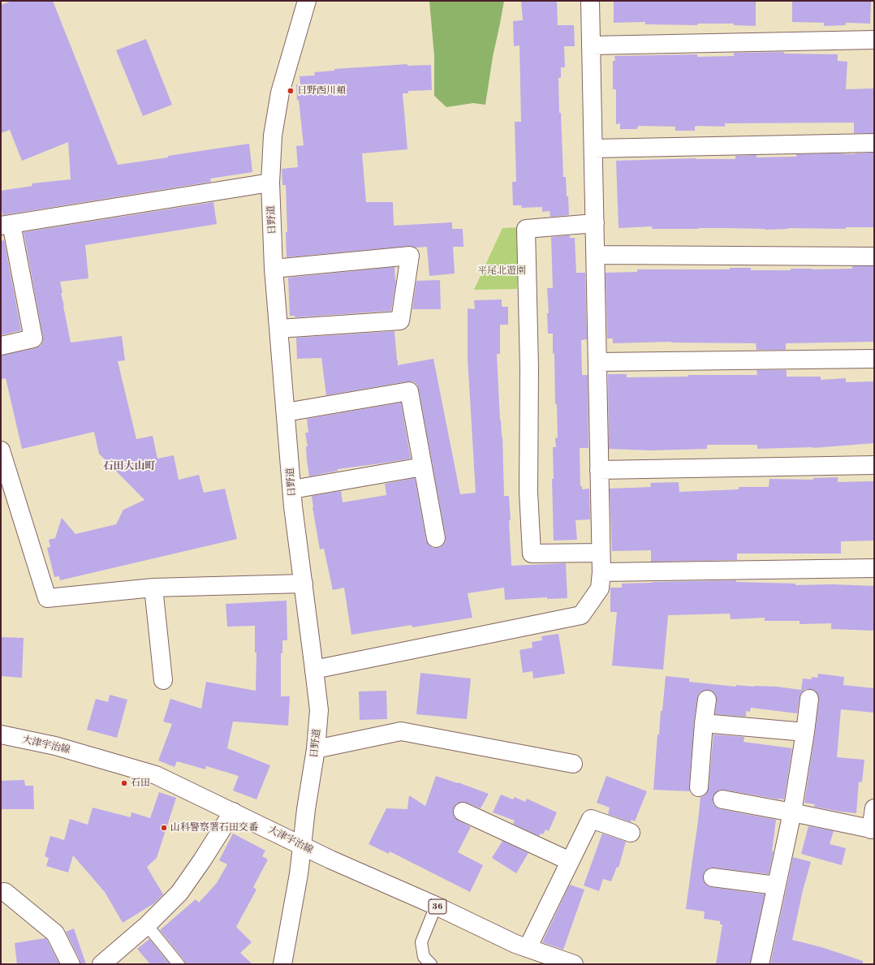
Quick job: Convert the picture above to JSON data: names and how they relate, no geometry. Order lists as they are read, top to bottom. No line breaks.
{"streets":{"street":["日野道","大津宇治線","36"]},"crossings":[["日野道","大津宇治線"]],"districts":["石田大山町"],"parks":["平尾北遊園"],"places":["日野西川頬","石田","山科警察署石田交番"]}
